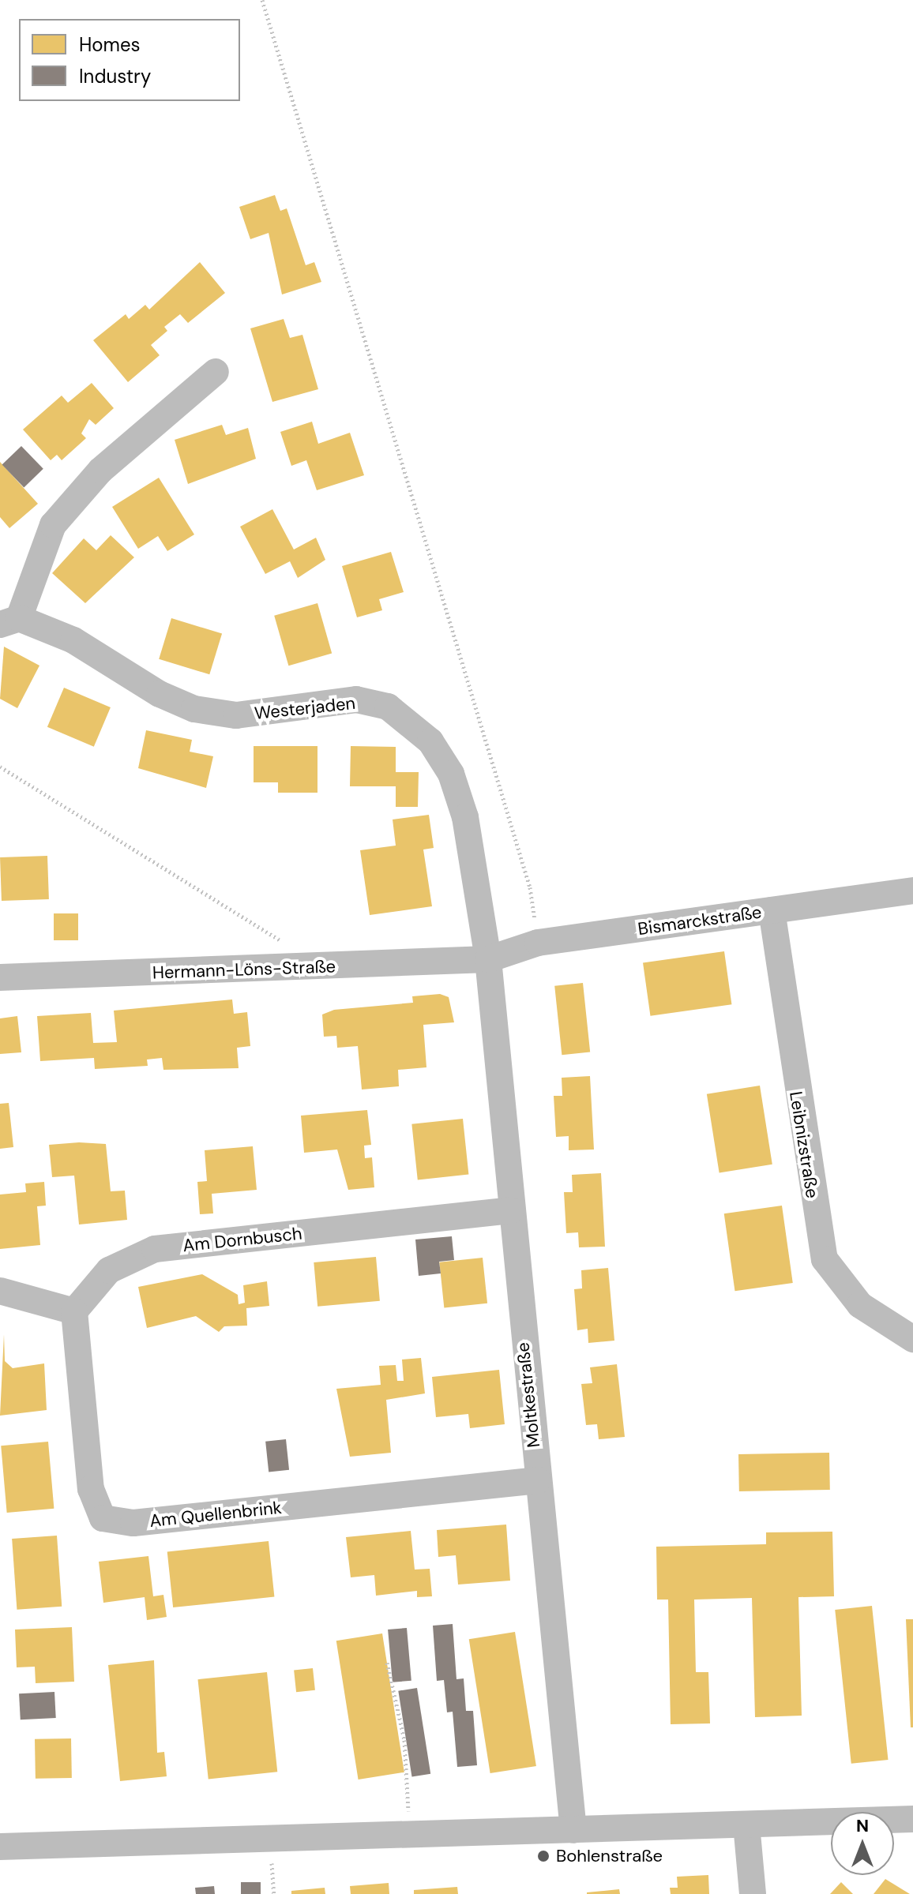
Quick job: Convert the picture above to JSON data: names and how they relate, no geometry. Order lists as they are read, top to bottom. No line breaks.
{"streets":{"street":["Westerjaden","Bismarckstraße","Hermann-Löns-Straße","Leibnizstraße","Am Dornbusch","Moltkestraße","Am Quellenbrink"]},"crossings":[["Westerjaden","Bismarckstraße"],["Westerjaden","Hermann-Löns-Straße"],["Westerjaden","Moltkestraße"],["Bismarckstraße","Hermann-Löns-Straße"],["Bismarckstraße","Leibnizstraße"],["Bismarckstraße","Moltkestraße"],["Hermann-Löns-Straße","Moltkestraße"],["Am Dornbusch","Moltkestraße"],["Am Dornbusch","Am Quellenbrink"],["Moltkestraße","Am Quellenbrink"]],"places":["Bohlenstraße"],"legend":["Homes","Industry"],"north":"top"}
